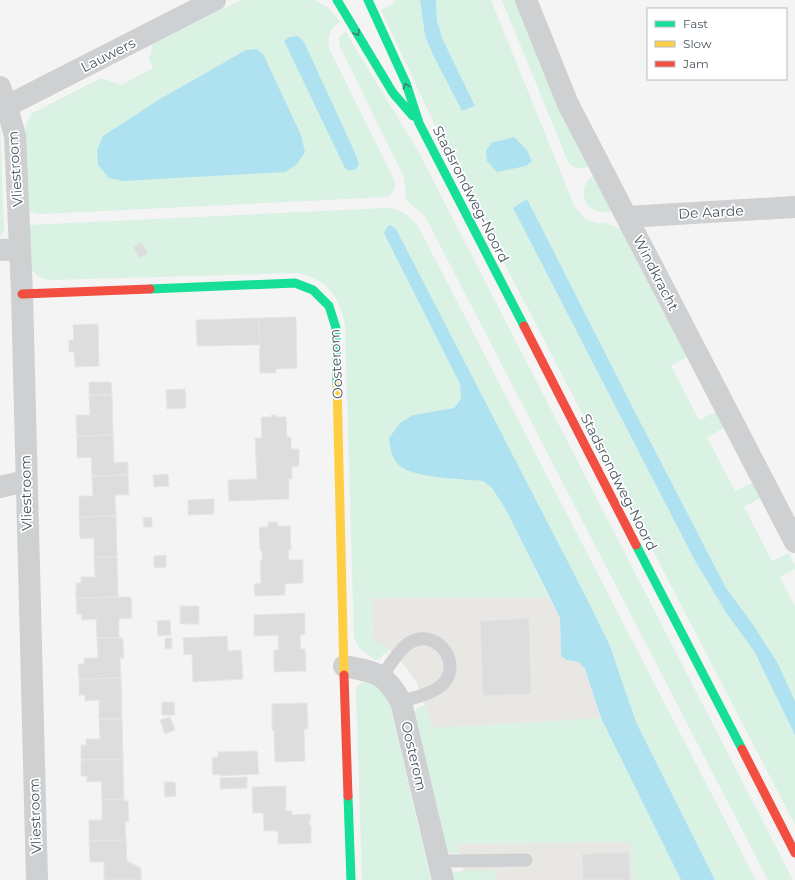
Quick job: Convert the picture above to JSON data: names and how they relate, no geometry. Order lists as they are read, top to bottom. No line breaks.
{"streets":{"main road":["Stadsrondweg-Noord","Oosterom"],"street":["Lauwers","Vliestroom","De Aarde","Windkracht"]},"crossings":[["Lauwers","Vliestroom"],["Vliestroom","Oosterom"],["De Aarde","Windkracht"]],"legend":["Fast","Slow","Jam"]}
